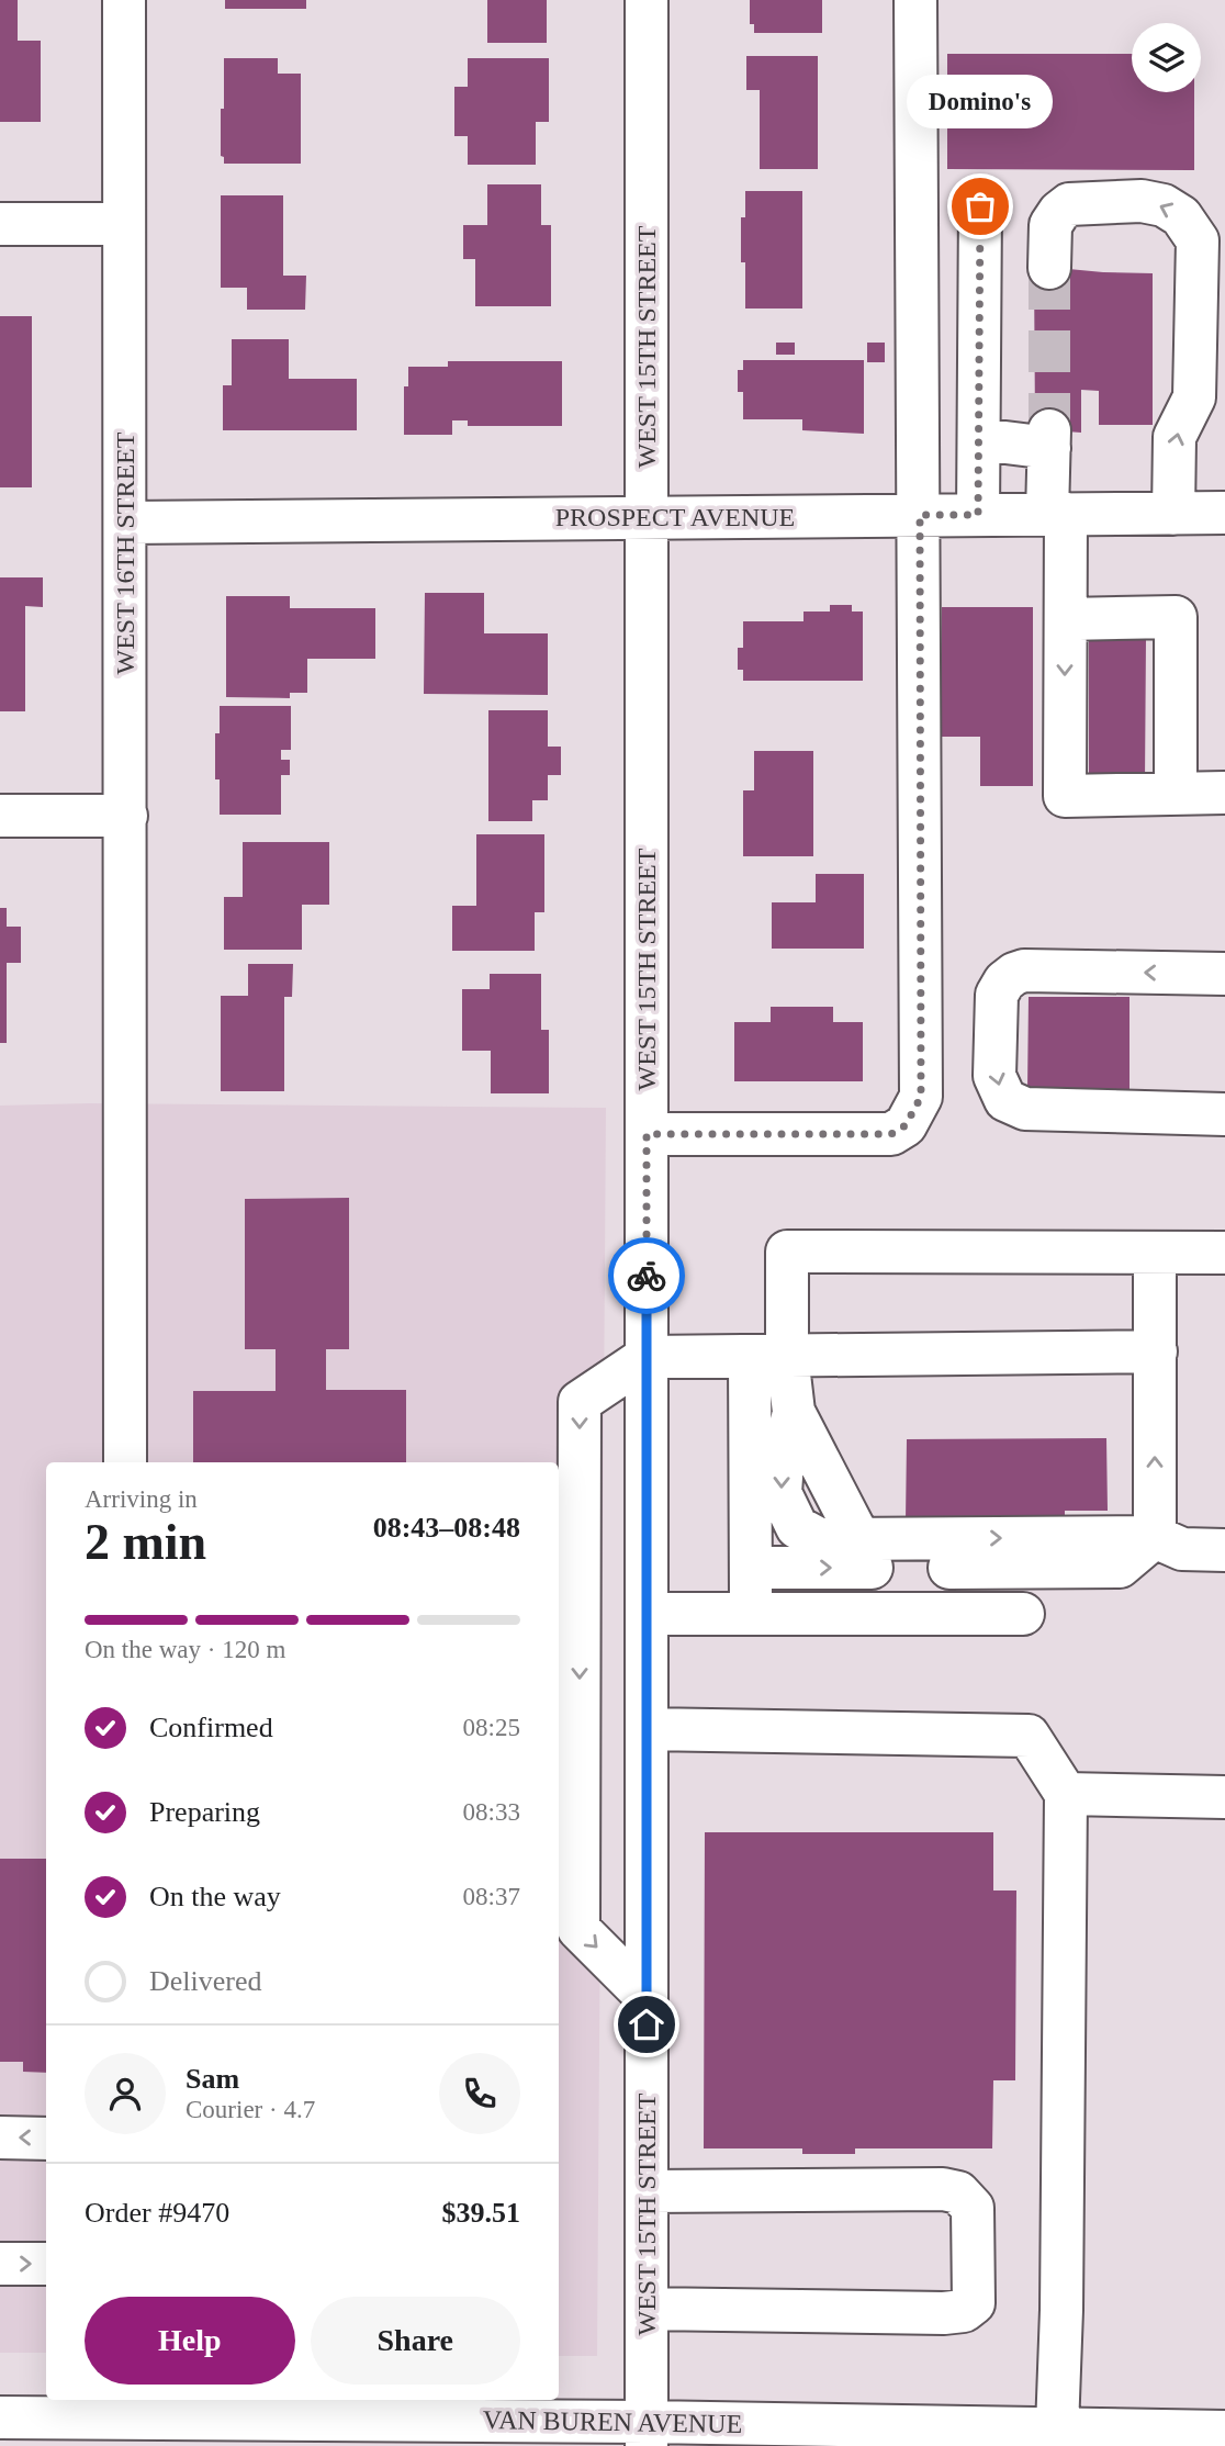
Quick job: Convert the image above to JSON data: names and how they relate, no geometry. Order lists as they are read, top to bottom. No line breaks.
{"streets":{"street":["WEST 15TH STREET","PROSPECT AVENUE","WEST 16TH STREET","VAN BUREN AVENUE"]},"crossings":[["WEST 15TH STREET","PROSPECT AVENUE"],["WEST 15TH STREET","VAN BUREN AVENUE"],["PROSPECT AVENUE","WEST 16TH STREET"]],"places":["Domino's"],"page":{"bubble":"Domino's","heading":["2 min","Arriving in","08:43–08:48"],"panel":["Sam","Courier · 4.7","Order #9470","$39.51"],"bar":"On the way · 120 m","list":[["Confirmed","08:25"],["Preparing","08:33"],["On the way","08:37"],"Delivered"],"buttons":["Help","Share"]}}
